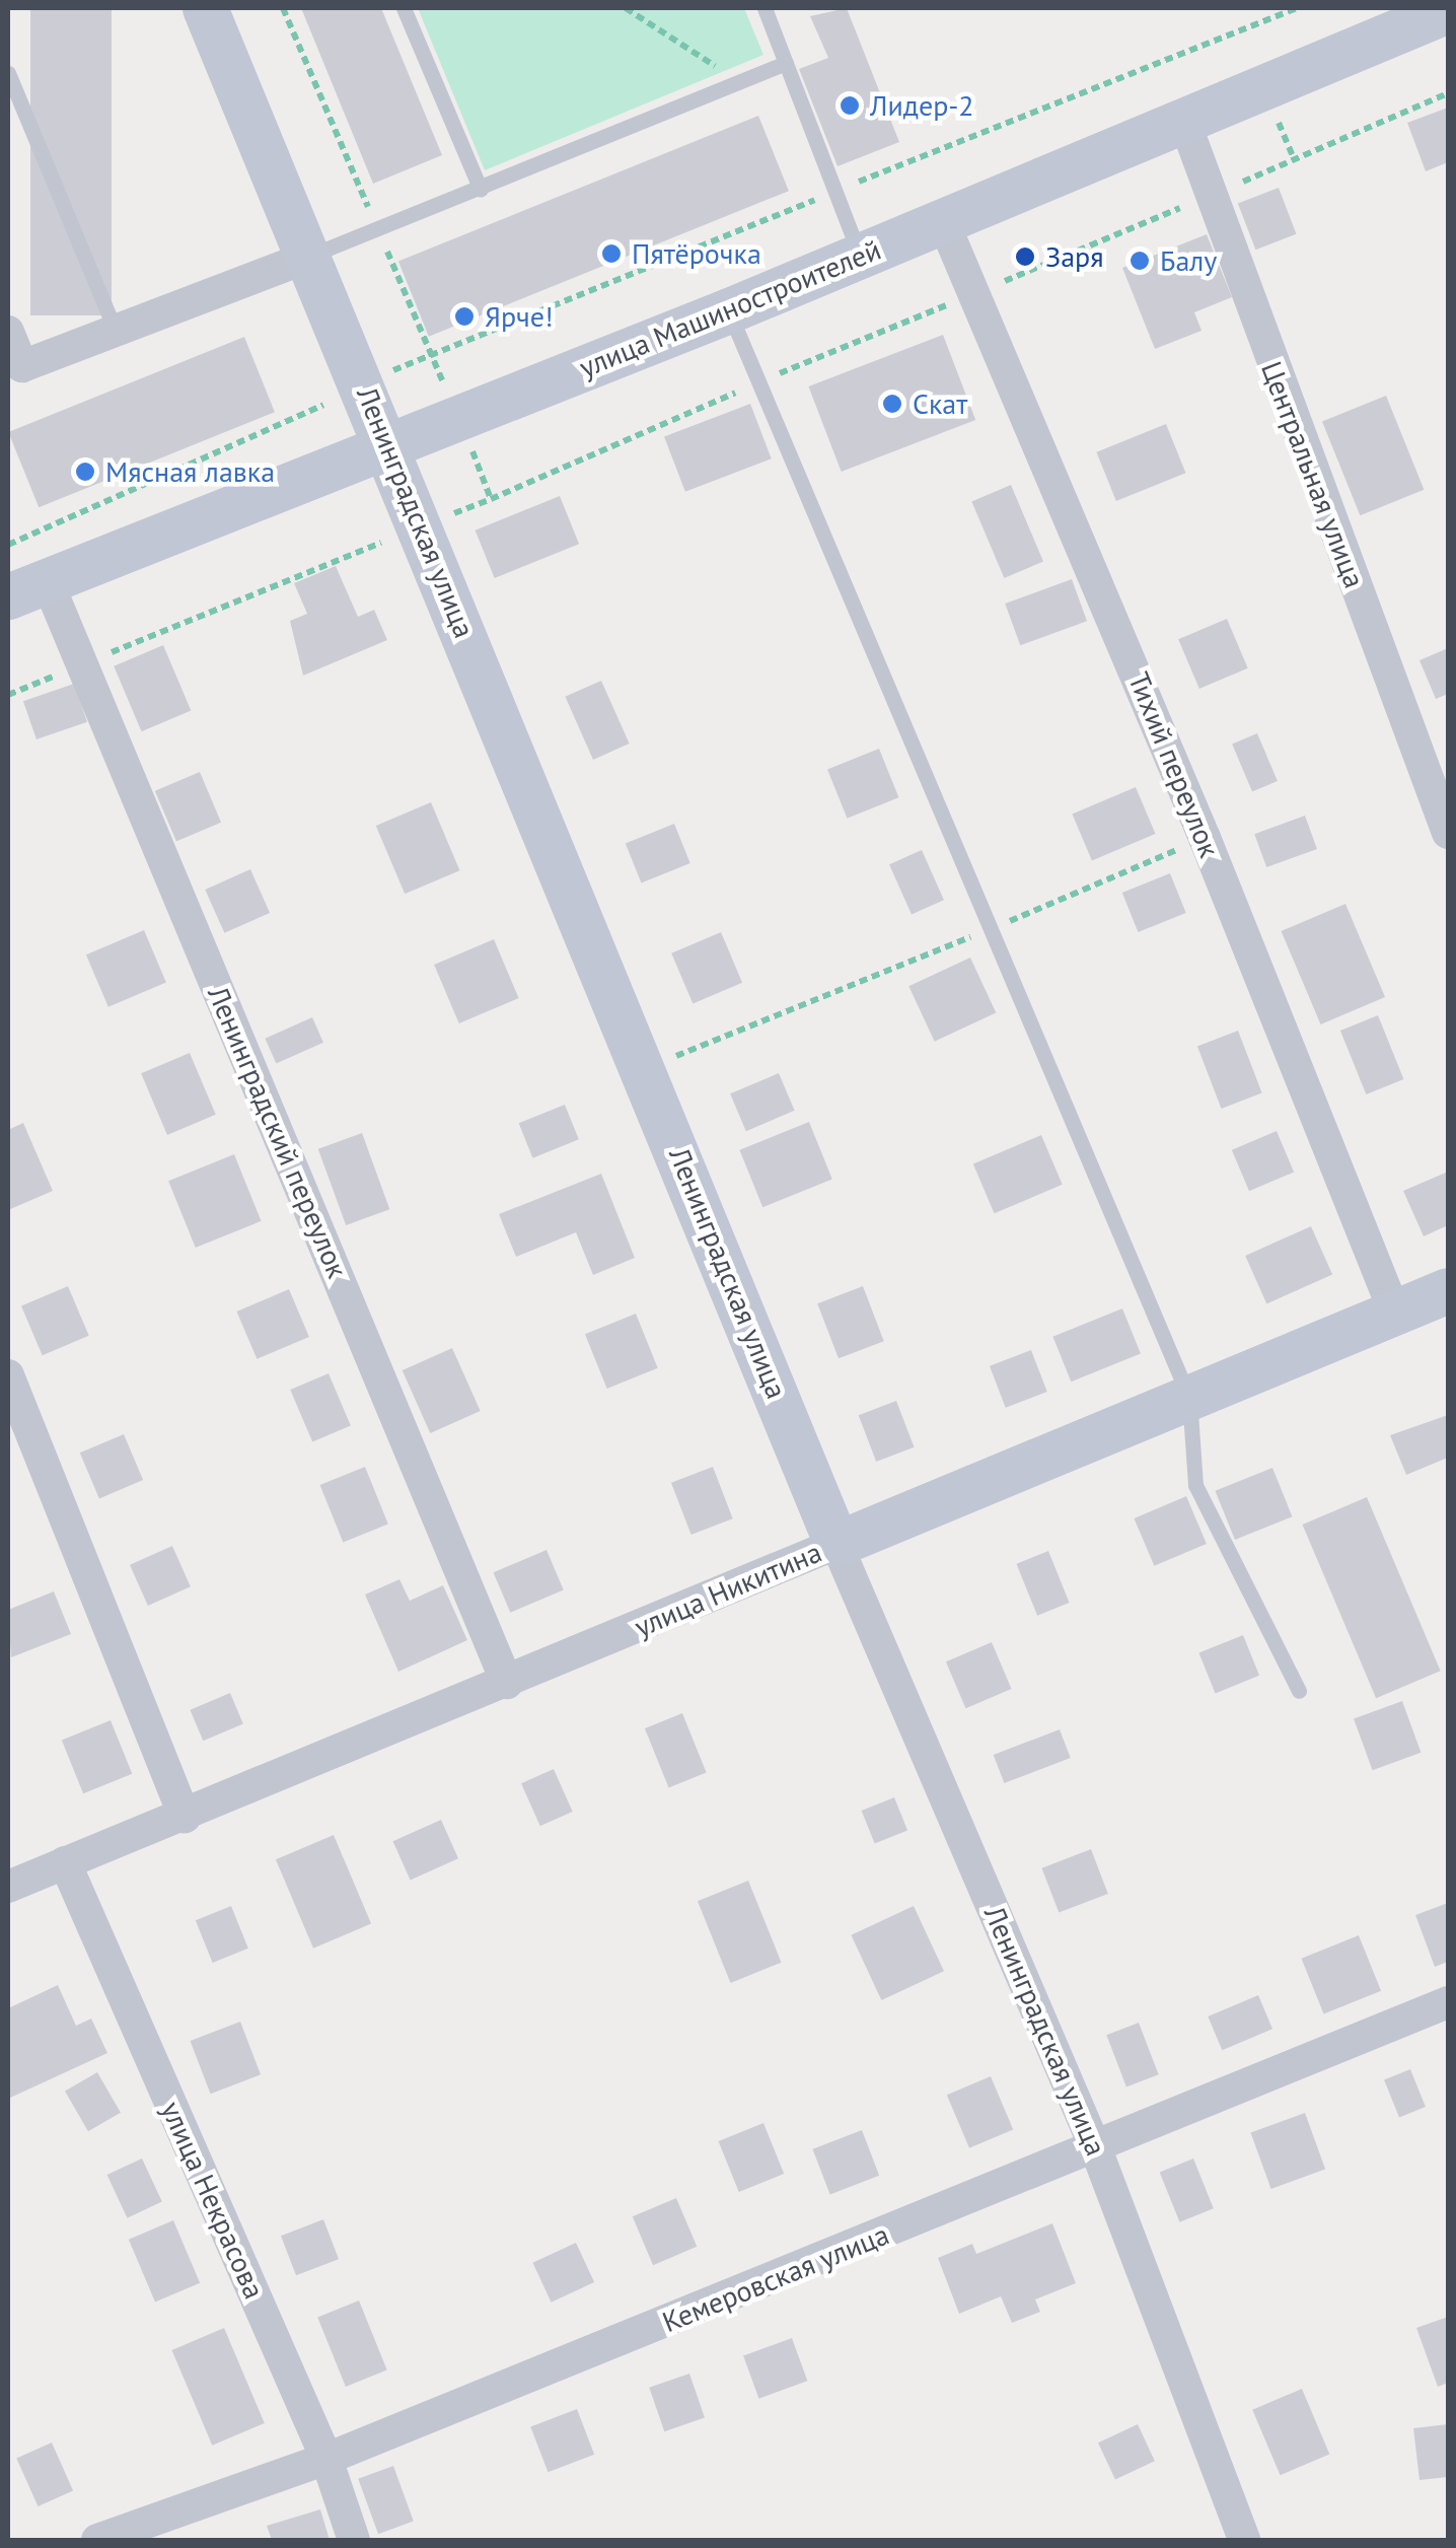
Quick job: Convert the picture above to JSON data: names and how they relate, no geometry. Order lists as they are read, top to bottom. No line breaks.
{"streets":{"street":["улица Машиностроителей","Центральная улица","Ленинградская улица","Тихий переулок","Ленинградский переулок","улица Никитина","улица Некрасова","Кемеровская улица"]},"crossings":[["улица Машиностроителей","Центральная улица"],["улица Машиностроителей","Ленинградская улица"],["улица Машиностроителей","Тихий переулок"],["улица Машиностроителей","Ленинградский переулок"],["Ленинградская улица","улица Никитина"],["Ленинградская улица","Кемеровская улица"],["Тихий переулок","улица Никитина"],["Ленинградский переулок","улица Никитина"],["улица Никитина","улица Некрасова"],["улица Некрасова","Кемеровская улица"]],"places":["Лидер-2","Пятёрочка","Заря","Балу","Ярче!","Скат","Мясная лавка"]}
